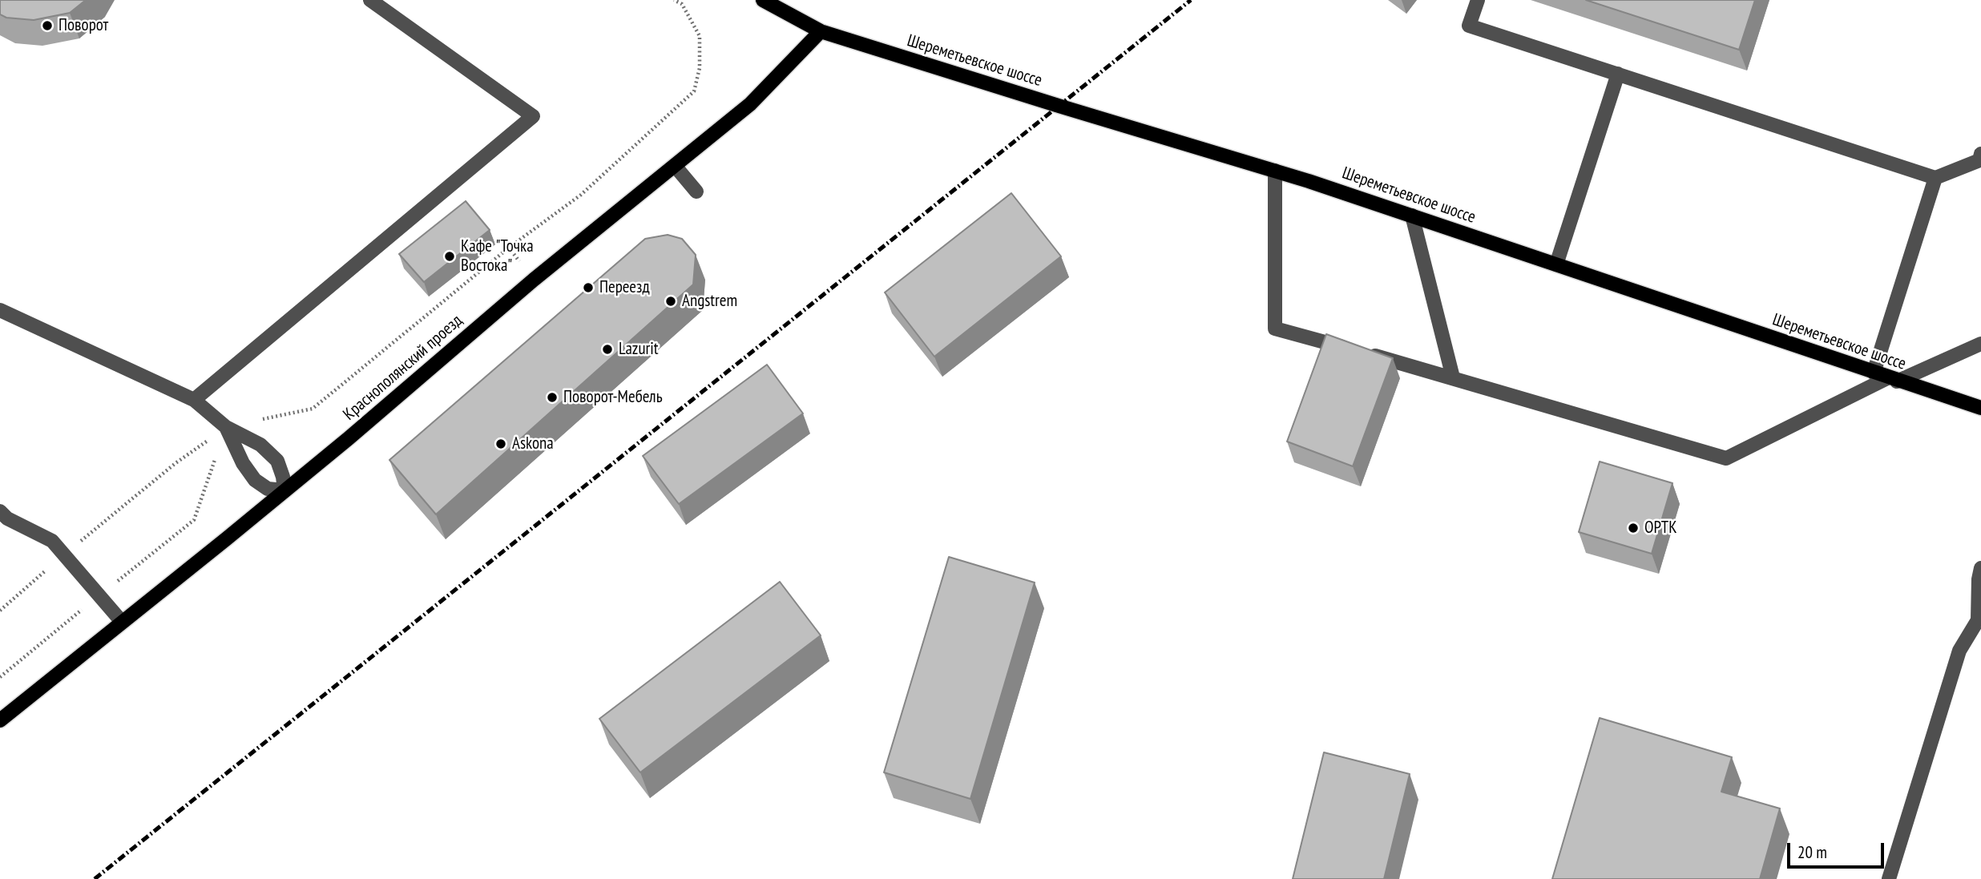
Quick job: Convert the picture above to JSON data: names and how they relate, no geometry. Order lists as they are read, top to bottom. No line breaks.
{"streets":{"main road":["Шереметьевское шоссе","Краснополянский проезд"]},"crossings":[["Шереметьевское шоссе","Краснополянский проезд"]],"places":["Поворот","Кафе \"Точка Востока\"","Переезд","Angstrem","Lazurit","Поворот-Мебель","Askona","ОРТК"],"scale_bar":"20 m"}
